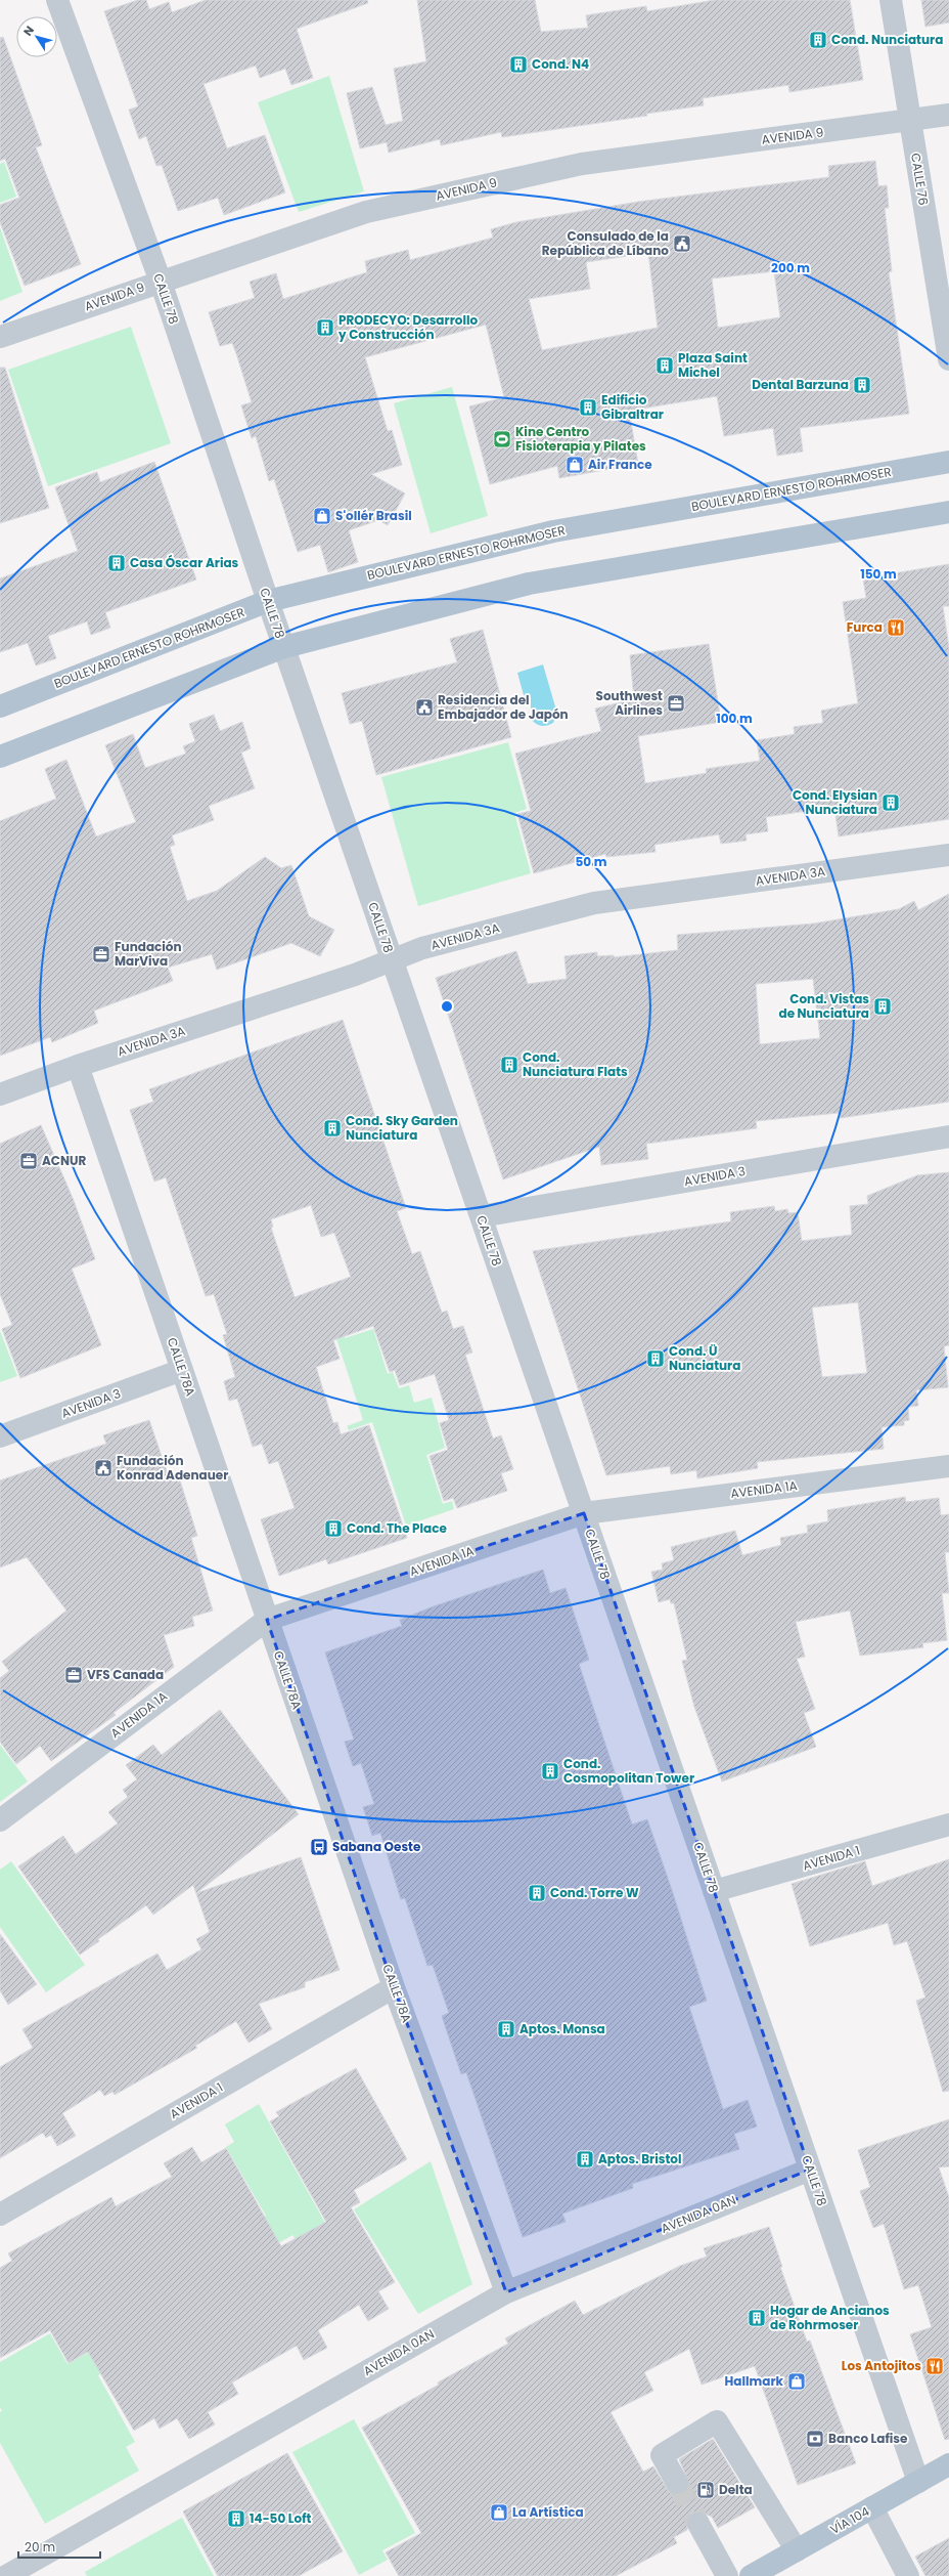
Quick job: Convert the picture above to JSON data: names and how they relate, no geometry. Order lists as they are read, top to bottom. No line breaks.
{"streets":{"main road":["BOULEVARD ERNESTO ROHRMOSER","VÍA 104"],"street":["AVENIDA 9","CALLE 76","CALLE 78","AVENIDA 3A","AVENIDA 3","CALLE 78A","AVENIDA 1A","AVENIDA 1","AVENIDA 0AN"]},"crossings":[["AVENIDA 9","CALLE 76"],["AVENIDA 9","CALLE 78"],["CALLE 78","BOULEVARD ERNESTO ROHRMOSER"],["CALLE 78","AVENIDA 3A"],["CALLE 78","AVENIDA 3"],["CALLE 78","AVENIDA 1A"],["CALLE 78","AVENIDA 1"],["CALLE 78","AVENIDA 0AN"],["CALLE 78","VÍA 104"],["AVENIDA 3A","CALLE 78A"],["AVENIDA 3","CALLE 78A"],["CALLE 78A","AVENIDA 1A"],["CALLE 78A","AVENIDA 1"],["CALLE 78A","AVENIDA 0AN"]],"places":{"building":["Cond. Nunciatura","Cond. N4","PRODECYO: Desarrollo y Construcción","Plaza Saint Michel","Dental Barzuna","Edificio Gibraltrar","Casa Óscar Arias","Cond. Elysian Nunciatura","Cond. Vistas de Nunciatura","Cond. Nunciatura Flats","Cond. Sky Garden Nunciatura","Cond. Ü Nunciatura","Cond. The Place","Cond. Cosmopolitan Tower","Cond. Torre W","Aptos. Monsa","Aptos. Bristol","Hogar de Ancianos de Rohrmoser","14-50 Loft"],"public building":["Consulado de la República de Líbano","Residencia del Embajador de Japón","Fundación Konrad Adenauer"],"sports":["Kine Centro Fisioterapia y Pilates"],"shop":["Air France","S'ollér Brasil","Hallmark","La Artística"],"restaurant":["Furca","Los Antojitos"],"office":["Southwest Airlines","Fundación MarViva","ACNUR","VFS Canada"],"bus stop":["Sabana Oeste"],"bank":["Banco Lafise"],"fuel station":["Delta"]},"scale_bar":"20 m","north":"top left","rings":["200 m","150 m","100 m","50 m"]}
